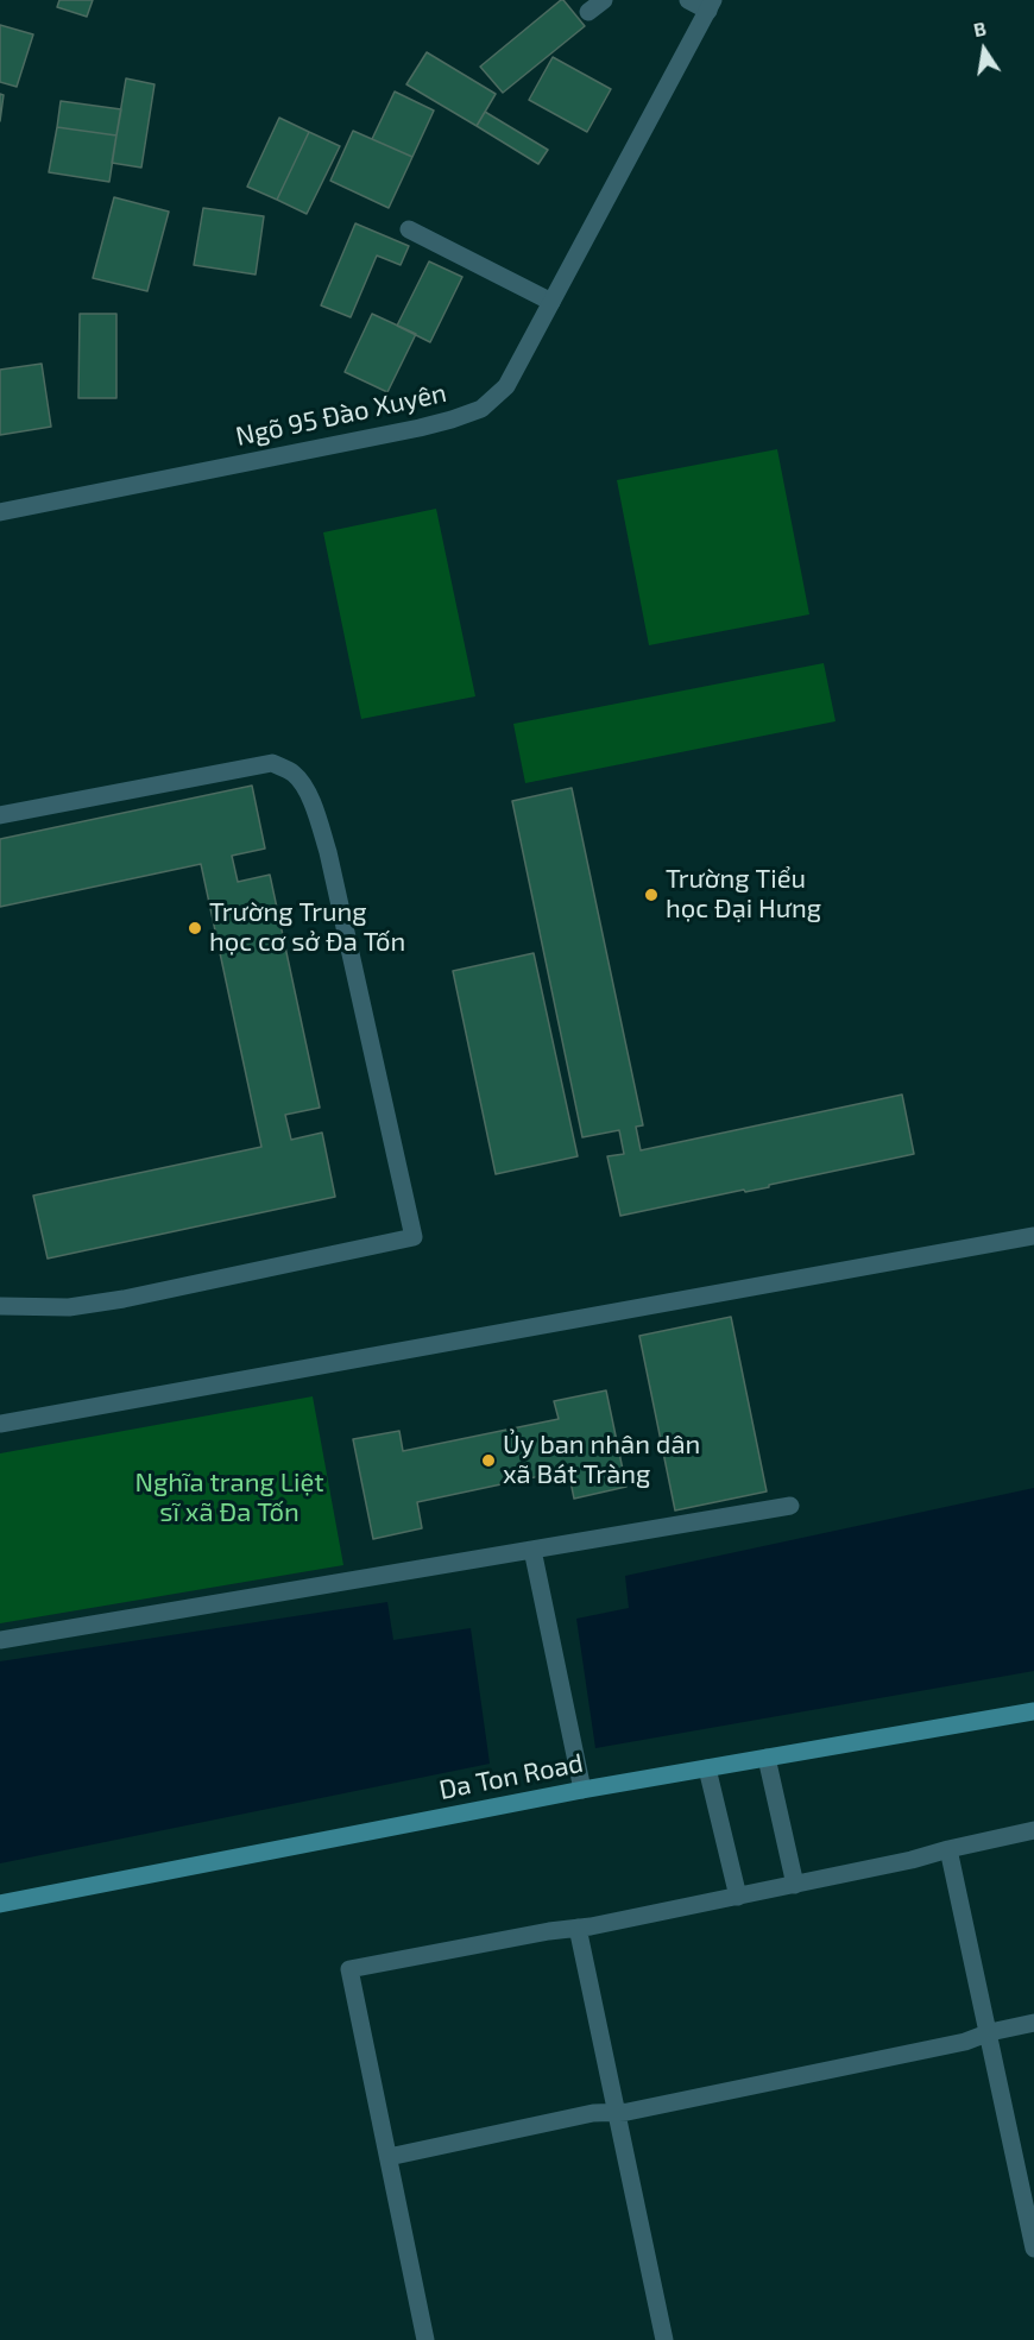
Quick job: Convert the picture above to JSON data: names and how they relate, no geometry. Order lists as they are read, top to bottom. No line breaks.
{"streets":{"street":["Ngõ 95 Đào Xuyên","Da Ton Road"]},"parks":["Nghĩa trang Liệt sĩ xã Đa Tốn"],"places":["Trường Tiểu học Đại Hưng","Trường Trung học cơ sở Đa Tốn","Ủy ban nhân dân xã Bát Tràng"],"north":"top"}
